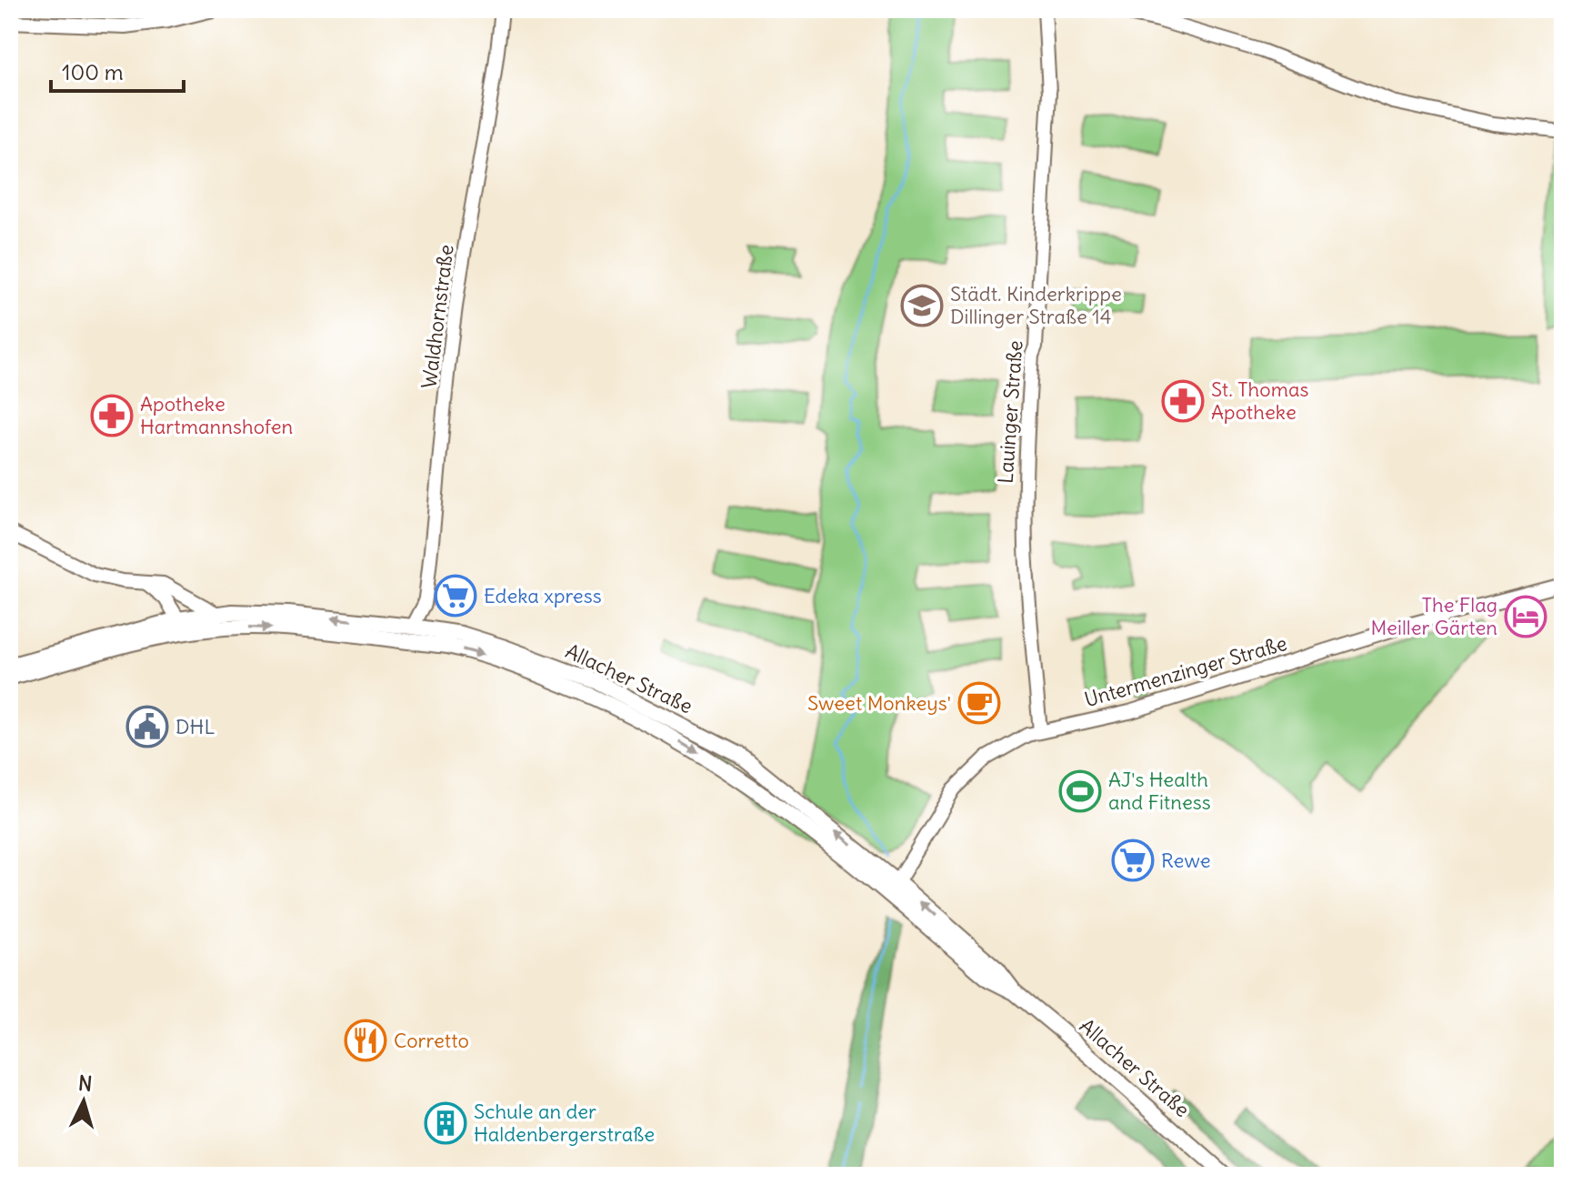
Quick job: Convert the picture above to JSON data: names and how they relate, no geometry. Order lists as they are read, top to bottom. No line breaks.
{"streets":{"main road":["Allacher Straße"],"street":["Waldhornstraße","Lauinger Straße","Untermenzinger Straße"]},"crossings":[["Waldhornstraße","Allacher Straße"],["Lauinger Straße","Untermenzinger Straße"],["Untermenzinger Straße","Allacher Straße"]],"places":{"school or university":["Städt. Kinderkrippe Dillinger Straße 14"],"pharmacy":["St. Thomas Apotheke","Apotheke Hartmannshofen"],"supermarket":["Edeka xpress","Rewe"],"hotel":["The Flag Meiller Gärten"],"cafe":["Sweet Monkeys'"],"public building":["DHL"],"sports":["AJ's Health and Fitness"],"restaurant":["Corretto"],"building":["Schule an der Haldenbergerstraße"]},"scale_bar":"100 m","north":"top"}
